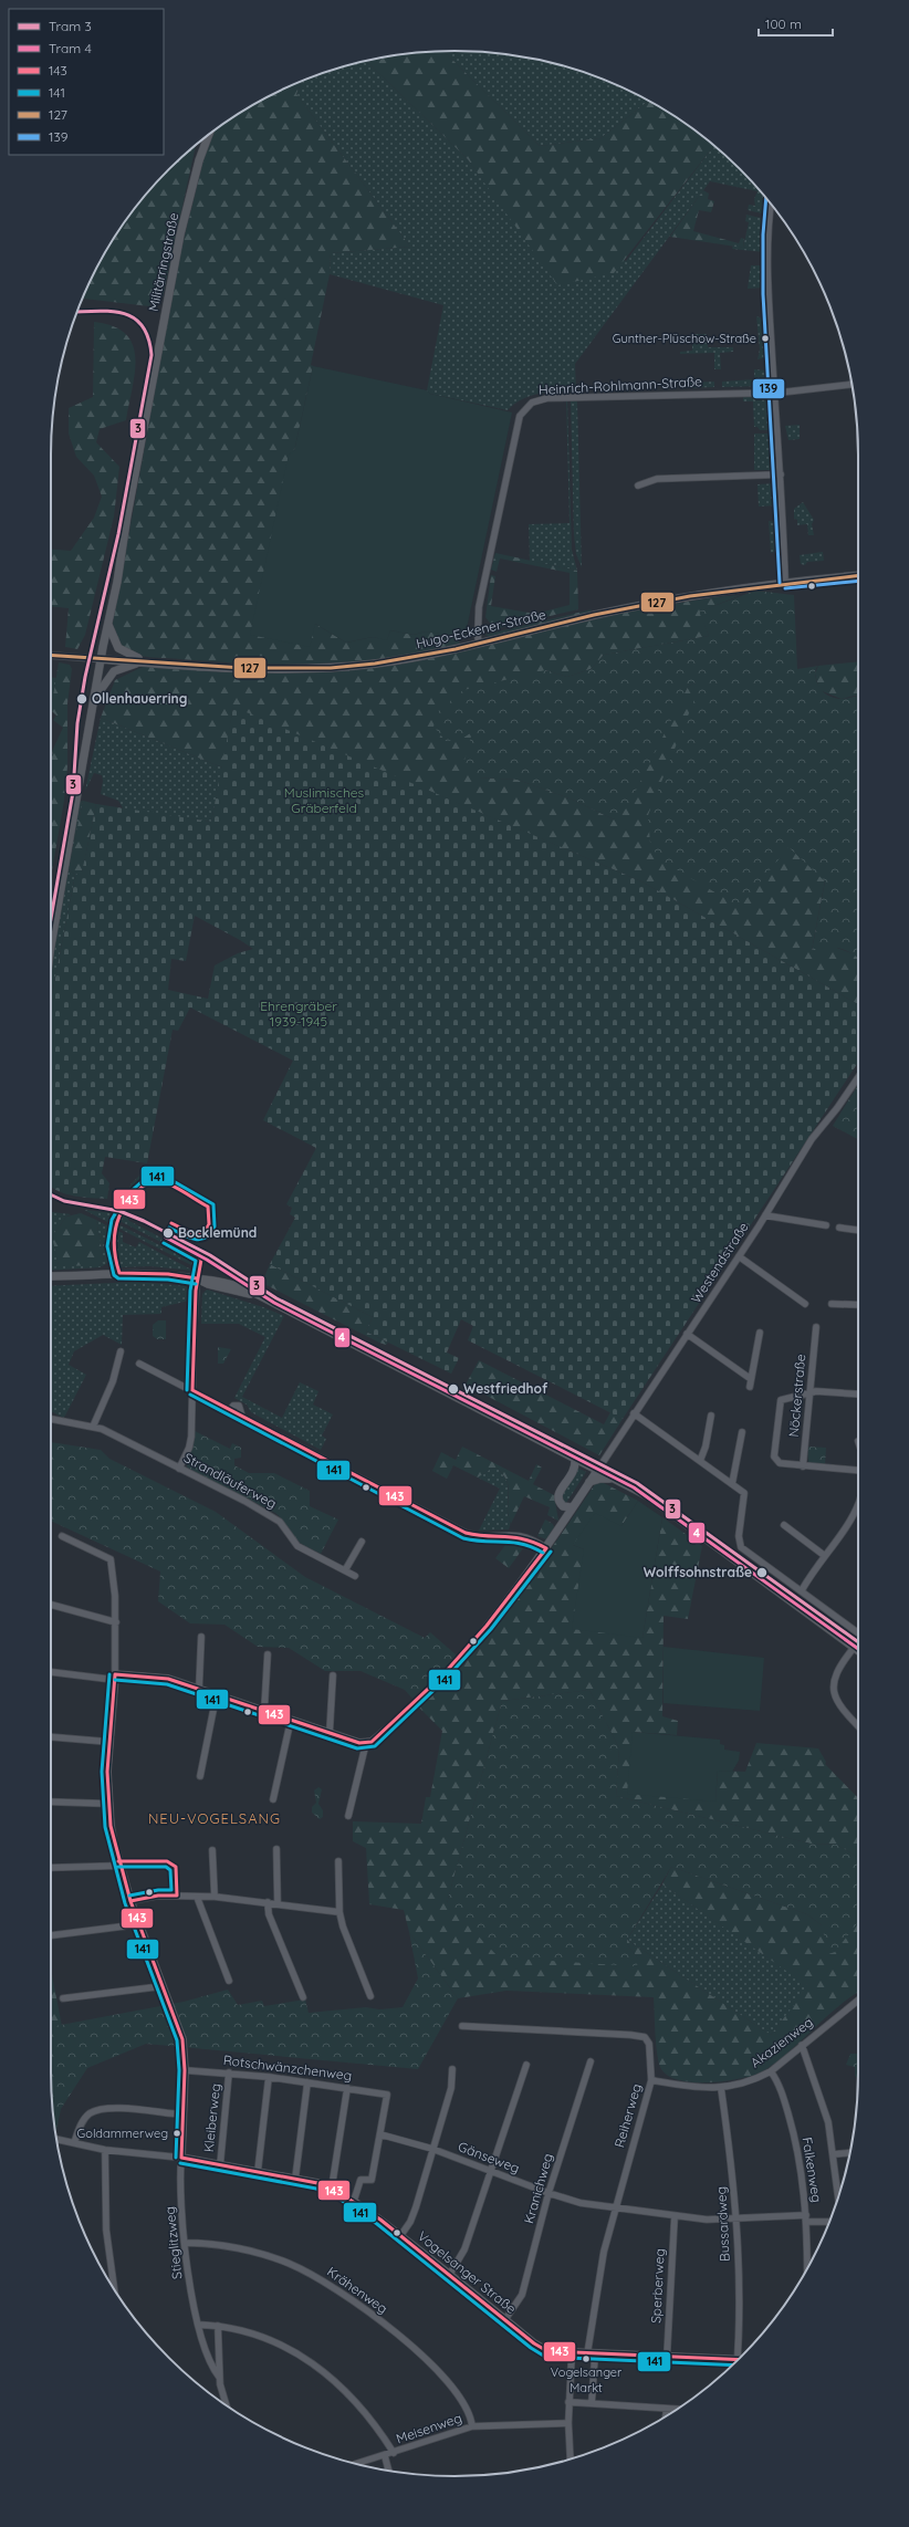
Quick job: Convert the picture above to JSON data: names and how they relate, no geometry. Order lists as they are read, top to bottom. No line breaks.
{"streets":{"main road":["Militärringstraße","Hugo-Eckener-Straße"],"street":["Heinrich-Rohlmann-Straße","Westendstraße","Nöckerstraße","Strandläuferweg","Akazienweg","Rotschwänzchenweg","Reiherweg","Kleiberweg","Gänseweg","Falkenweg","Kranichweg","Bussardweg","Stieglitzweg","Vogelsanger Straße","Sperberweg","Krähenweg","Meisenweg"]},"crossings":[["Militärringstraße","Hugo-Eckener-Straße"],["Heinrich-Rohlmann-Straße","Hugo-Eckener-Straße"],["Akazienweg","Reiherweg"],["Akazienweg","Falkenweg"],["Akazienweg","Bussardweg"],["Rotschwänzchenweg","Kleiberweg"],["Rotschwänzchenweg","Gänseweg"],["Reiherweg","Gänseweg"],["Reiherweg","Vogelsanger Straße"],["Kleiberweg","Vogelsanger Straße"],["Gänseweg","Falkenweg"],["Gänseweg","Kranichweg"],["Gänseweg","Bussardweg"],["Gänseweg","Sperberweg"],["Kranichweg","Vogelsanger Straße"],["Bussardweg","Vogelsanger Straße"],["Stieglitzweg","Vogelsanger Straße"],["Stieglitzweg","Krähenweg"],["Vogelsanger Straße","Sperberweg"],["Krähenweg","Meisenweg"]],"districts":["NEU-VOGELSANG"],"parks":["Muslimisches Gräberfeld","Ehrengräber 1939-1945"],"places":["Gunther-Plüschow-Straße","Ollenhauerring","Bocklemünd","Westfriedhof","Wolffsohnstraße","Goldammerweg","Vogelsanger Markt"],"lines":["transit line 139","tram line 3","transit line 127","transit line 141","transit line 143","tram line 4"],"legend":["Tram 3","Tram 4","143","141","127","139"],"scale_bar":"100 m"}
